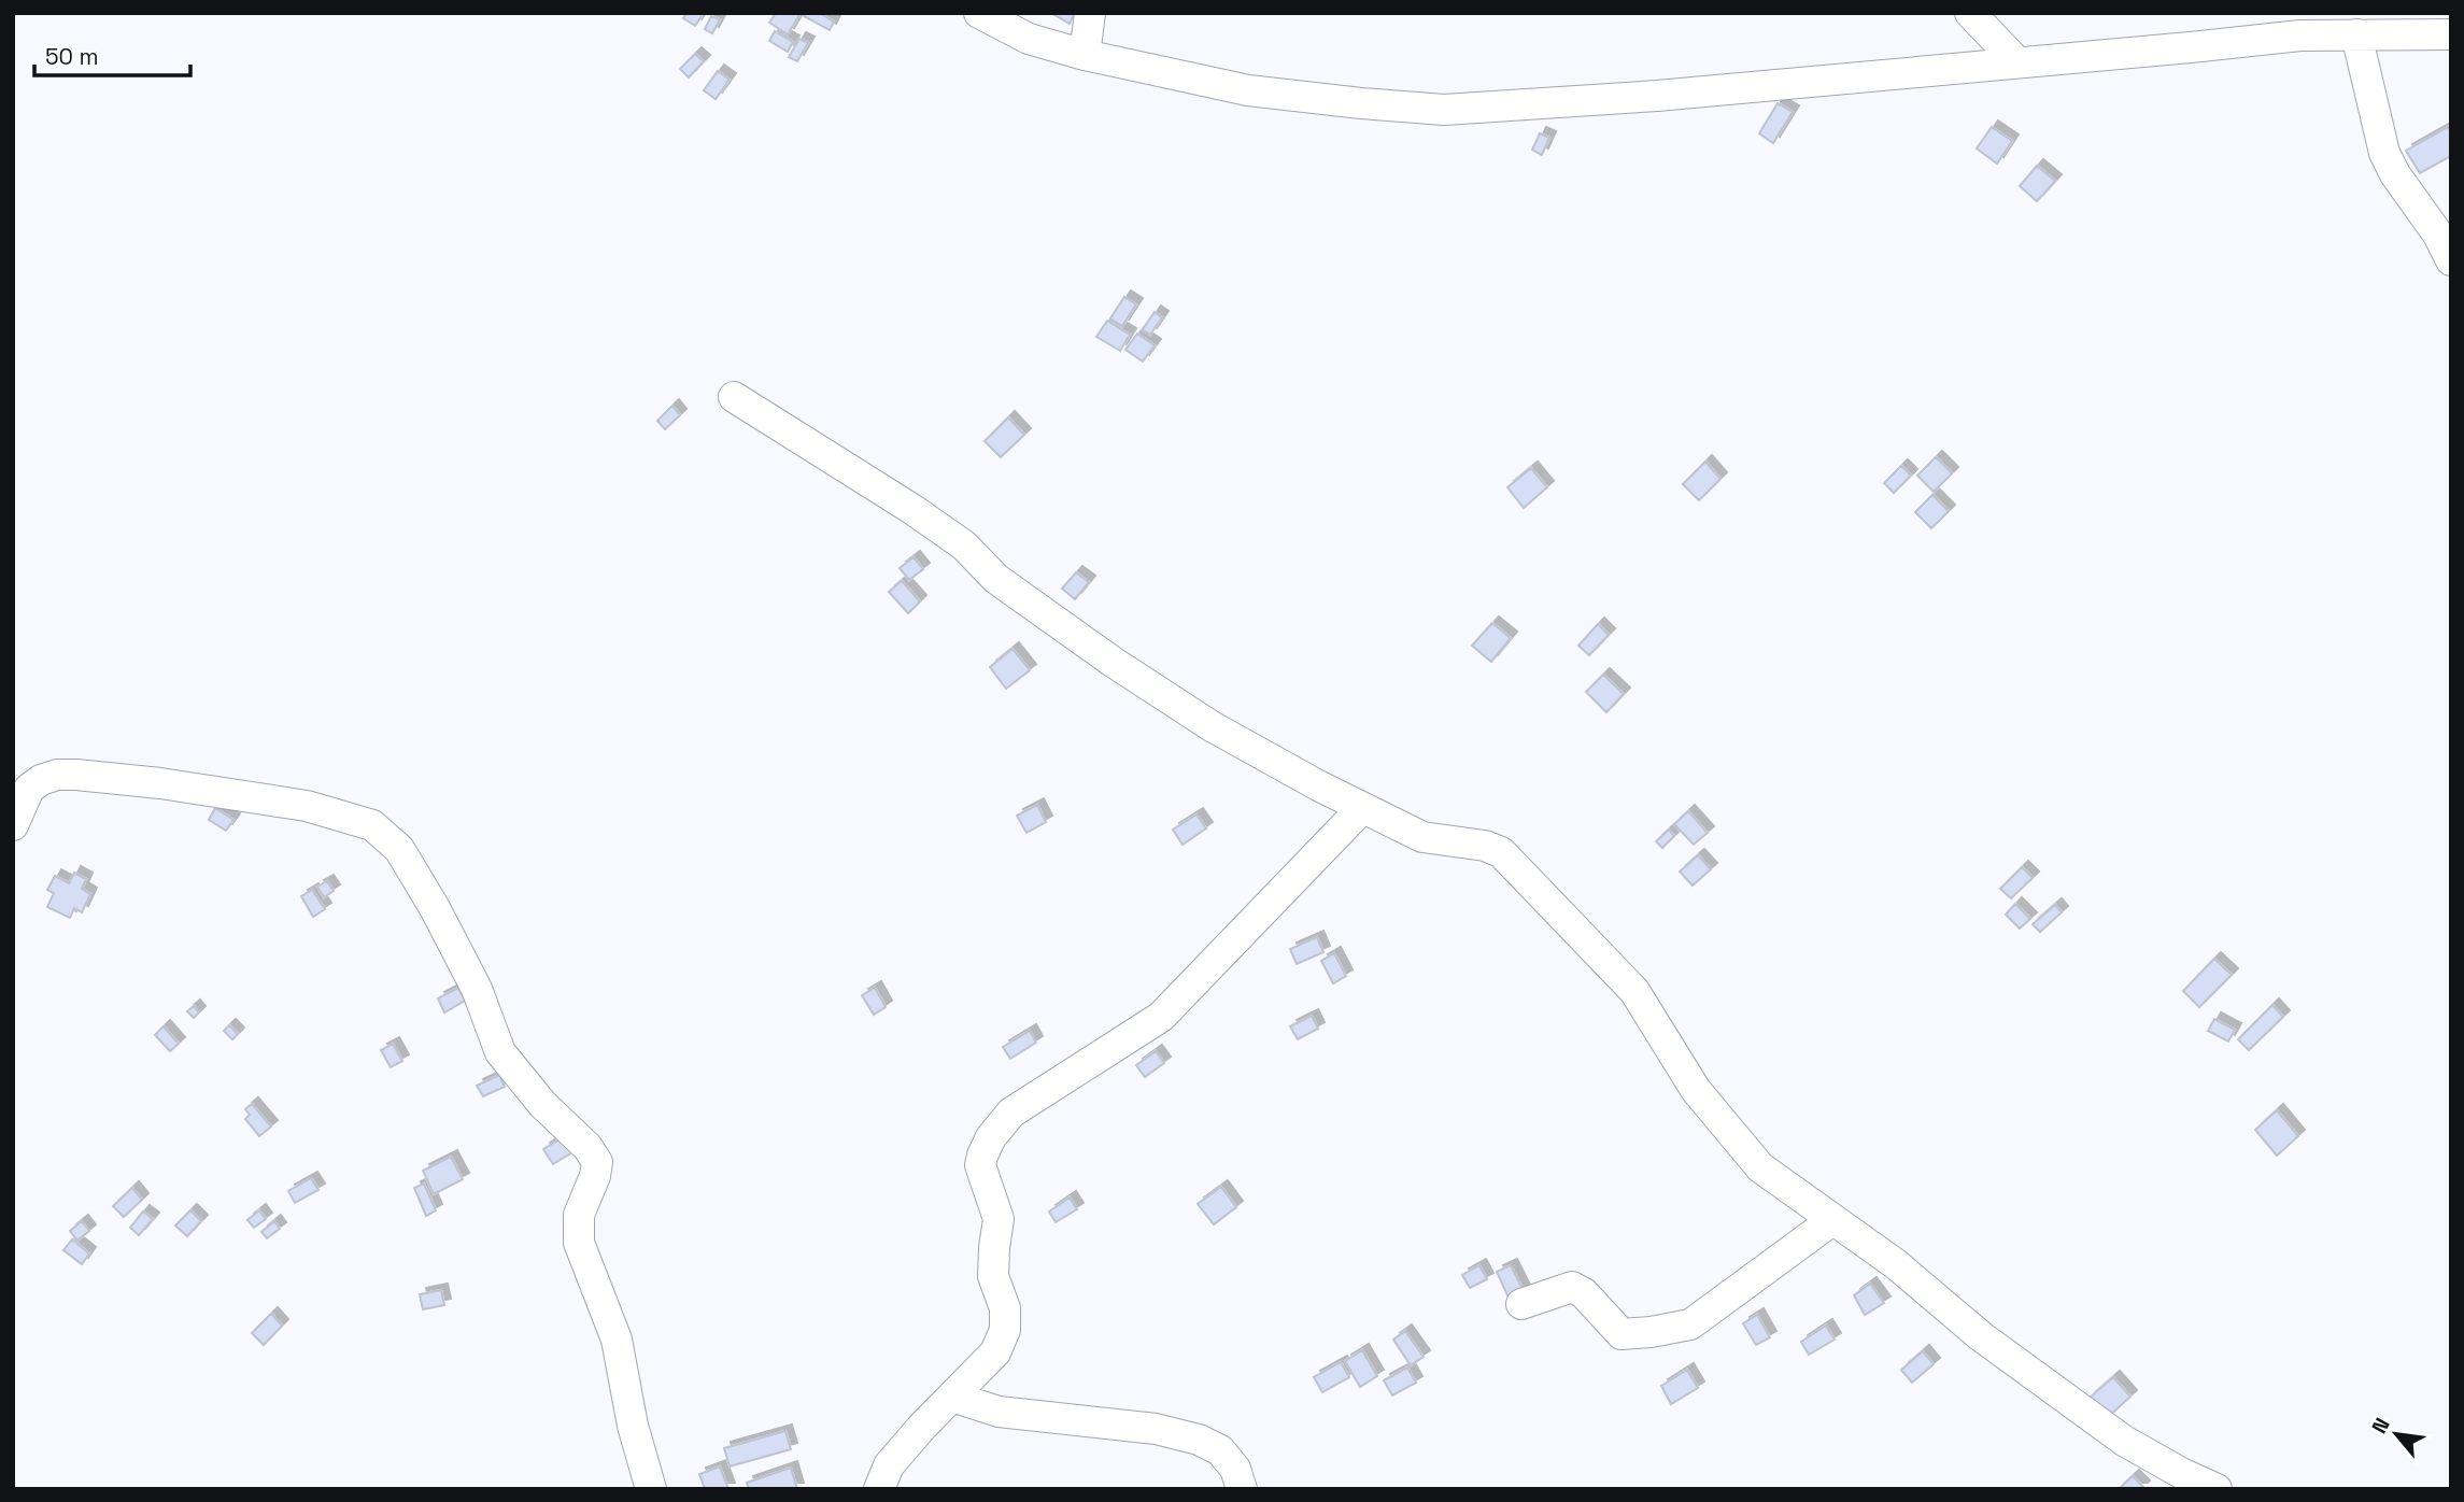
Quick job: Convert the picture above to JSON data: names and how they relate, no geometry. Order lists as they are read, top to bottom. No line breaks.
{"scale_bar":"50 m","north":"top left"}
